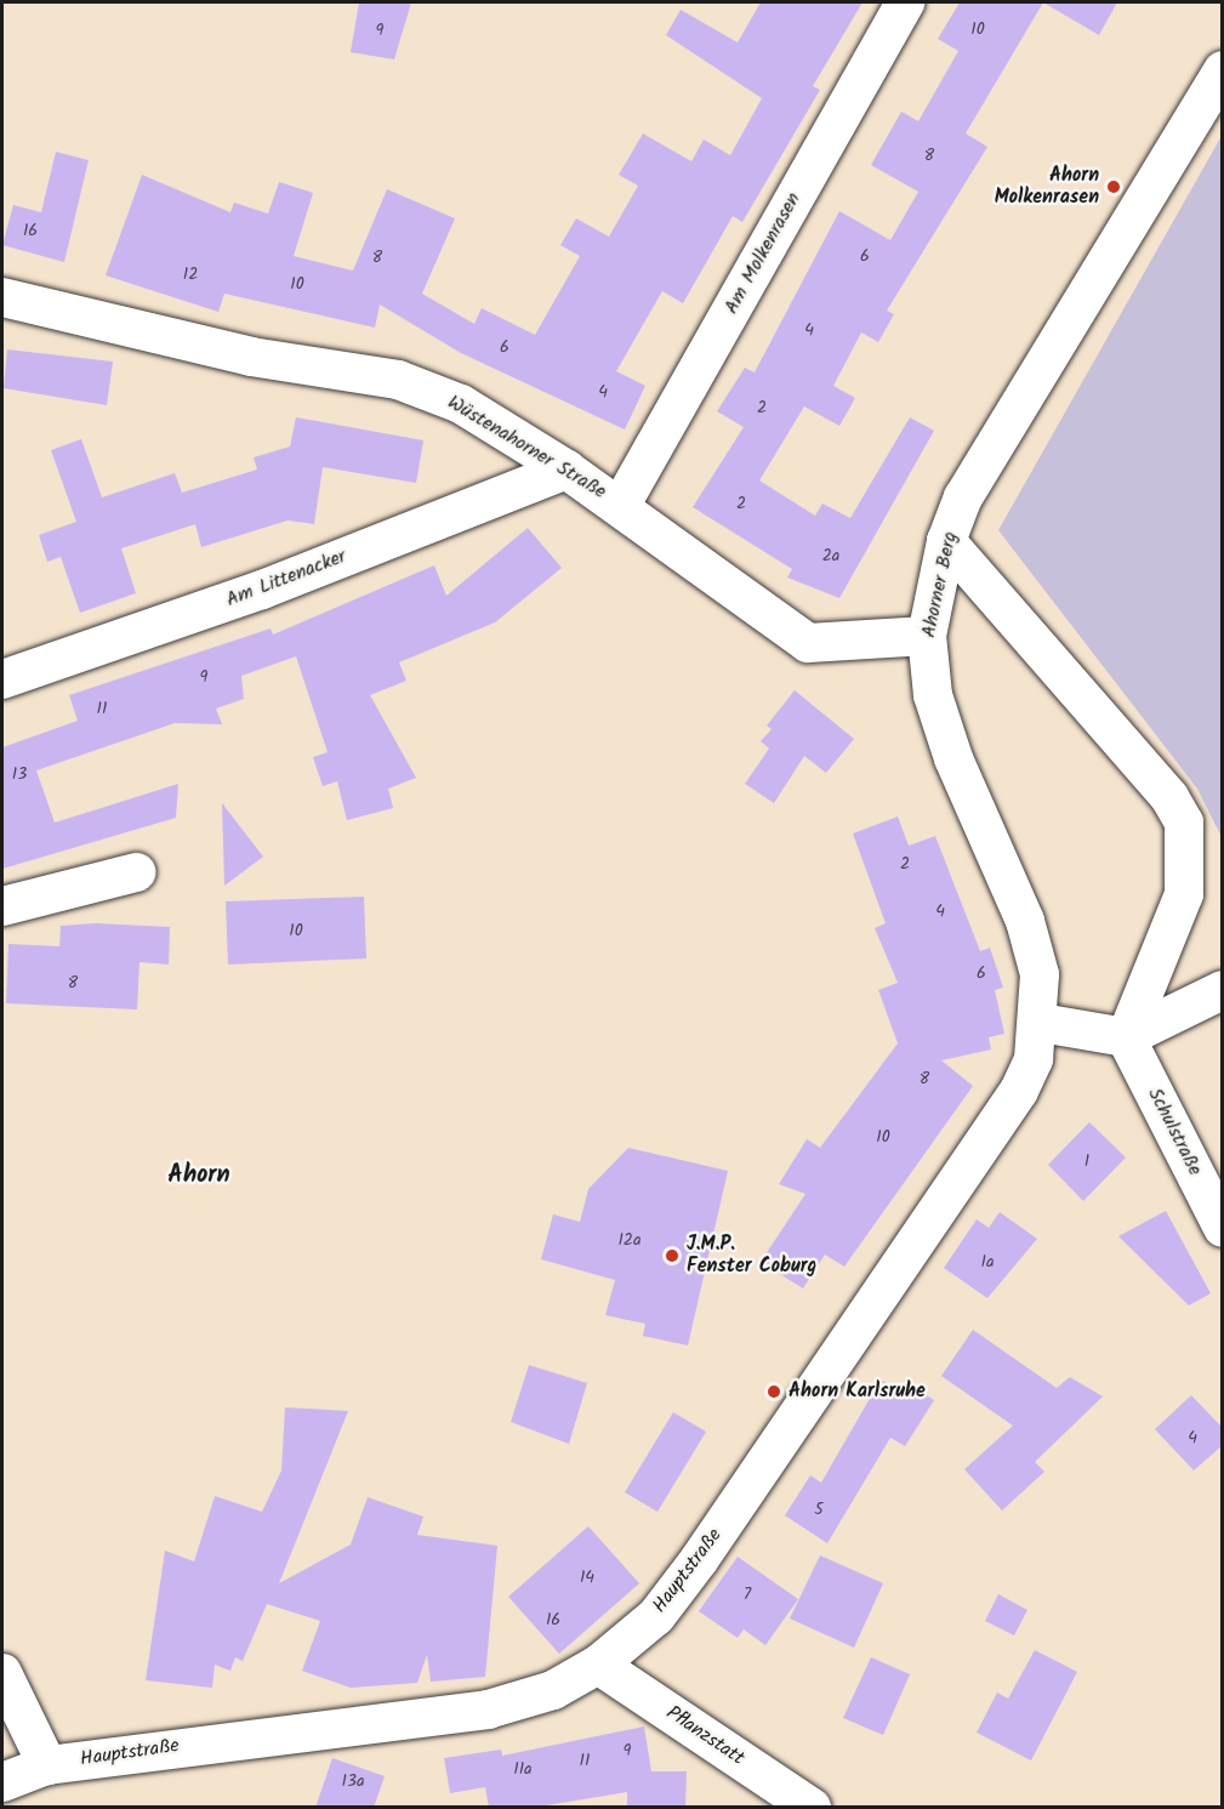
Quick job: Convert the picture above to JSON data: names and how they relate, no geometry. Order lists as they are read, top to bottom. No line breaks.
{"streets":{"street":["Am Molkenrasen","Wüstenahorner Straße","Am Littenacker","Ahorner Berg","Schulstraße","Hauptstraße","Pflanzstatt"]},"crossings":[["Am Molkenrasen","Wüstenahorner Straße"],["Wüstenahorner Straße","Am Littenacker"],["Wüstenahorner Straße","Ahorner Berg"],["Ahorner Berg","Hauptstraße"],["Hauptstraße","Pflanzstatt"]],"districts":["Ahorn"],"places":["Ahorn Molkenrasen","J.M.P. Fenster Coburg","Ahorn Karlsruhe"],"house_numbers":["10","9","8","16","6","8","12","10","4","6","4","2","2","2a","9","11","13","2","4","10","6","8","8","10","1","12a","1a","4","5","14","7","16","9","11","11a","13a"]}
